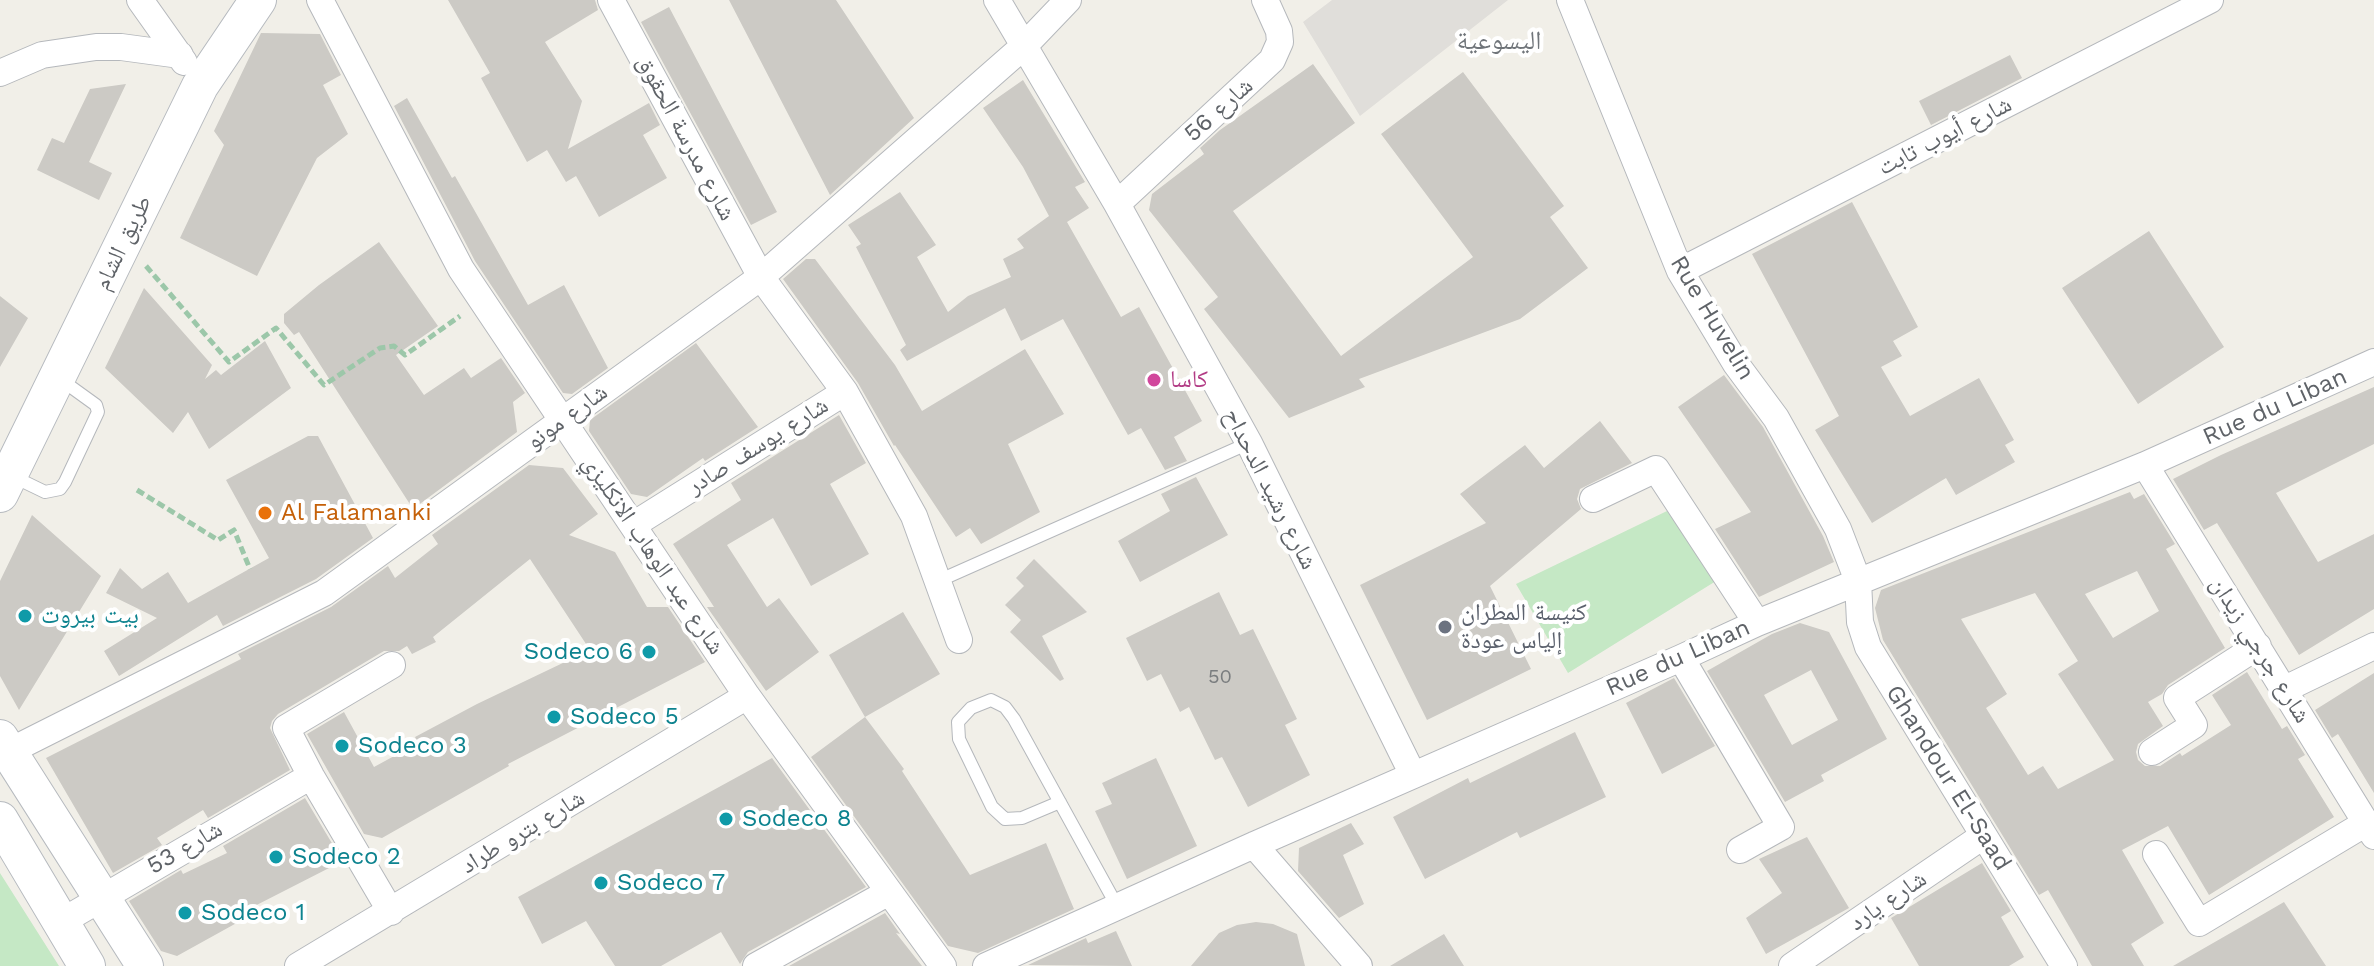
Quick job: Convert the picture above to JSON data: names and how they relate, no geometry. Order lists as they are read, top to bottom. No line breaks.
{"streets":{"street":["شارع 56","شارع أيوب تابت","شارع مدرسة الحقوق","طريق الشام","Rue Huvelin","Rue du Liban","شارع مونو","شارع يوسف صادر","شارع رشيد الدحداح","شارع عبد الوهاب الانكليزي","شارع جرجي زيدان","Ghandour El-Saad","شارع بترو طراد","شارع 53","شارع يارد"]},"crossings":[["شارع 56","شارع رشيد الدحداح"],["شارع أيوب تابت","Rue Huvelin"],["شارع مدرسة الحقوق","شارع مونو"],["شارع مدرسة الحقوق","شارع يوسف صادر"],["Rue Huvelin","Rue du Liban"],["Rue Huvelin","Ghandour El-Saad"],["Rue du Liban","شارع رشيد الدحداح"],["Rue du Liban","شارع جرجي زيدان"],["Rue du Liban","Ghandour El-Saad"],["شارع مونو","شارع يوسف صادر"],["شارع مونو","شارع رشيد الدحداح"],["شارع مونو","شارع عبد الوهاب الانكليزي"],["شارع يوسف صادر","شارع عبد الوهاب الانكليزي"],["شارع عبد الوهاب الانكليزي","شارع بترو طراد"],["Ghandour El-Saad","شارع يارد"]],"districts":["اليسوعية"],"places":["كاسا","Al Falamanki","بيت بيروت","كنيسة المطران إلياس عودة","Sodeco 6","Sodeco 5","Sodeco 3","Sodeco 8","Sodeco 2","Sodeco 7","Sodeco 1"],"house_numbers":["50"]}
